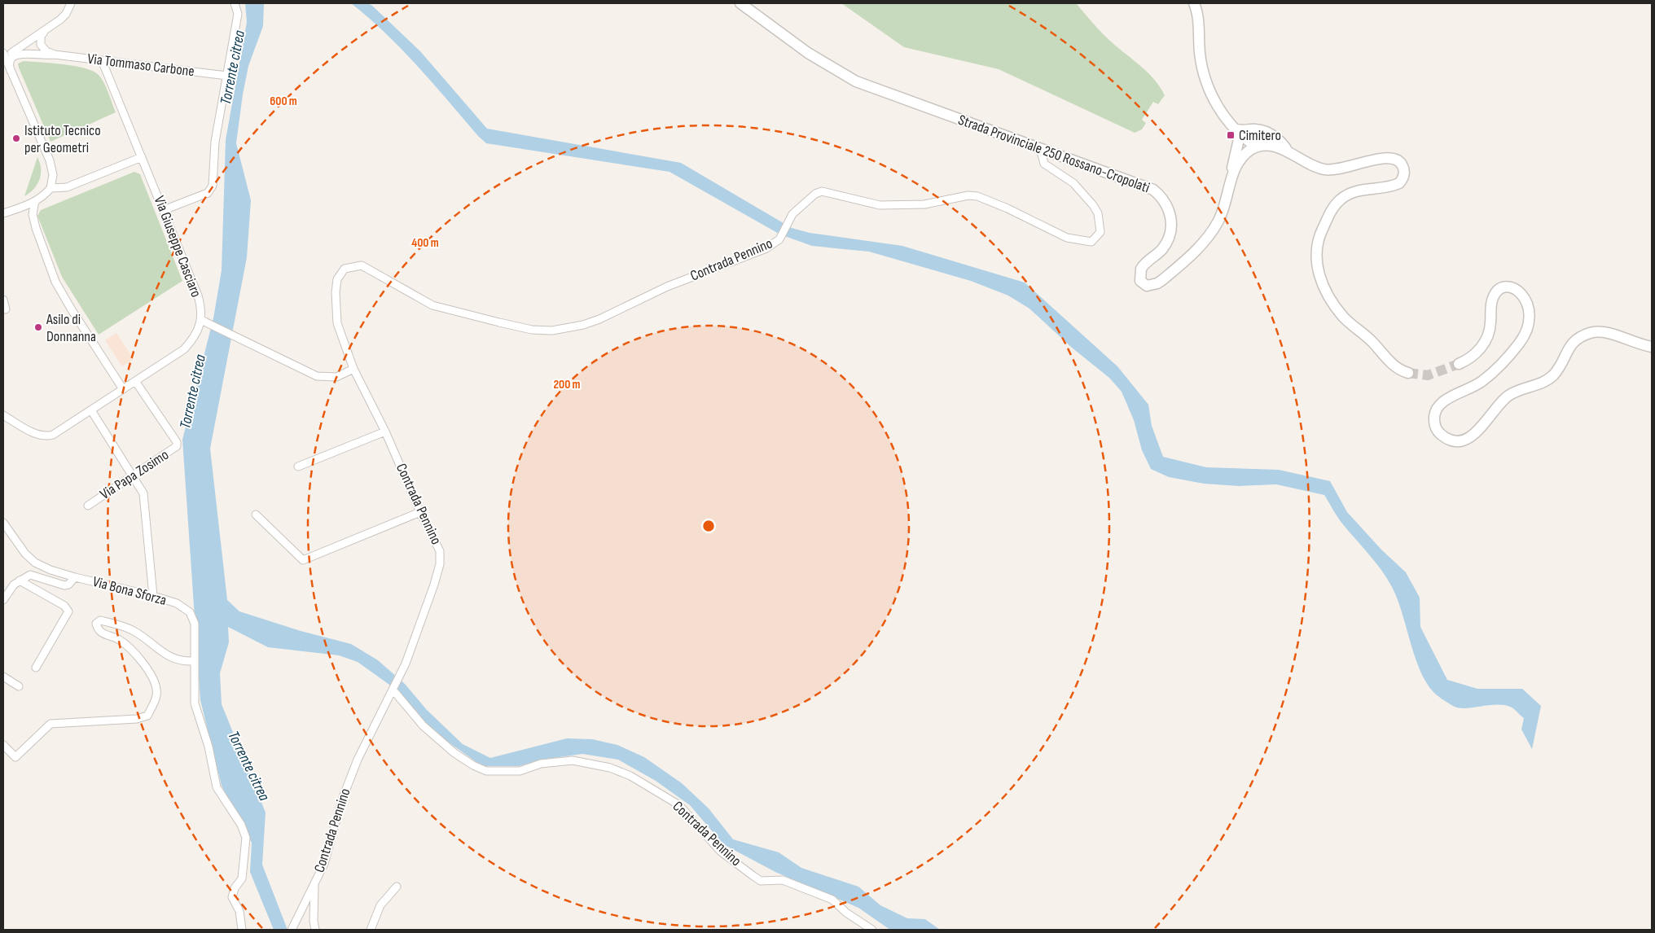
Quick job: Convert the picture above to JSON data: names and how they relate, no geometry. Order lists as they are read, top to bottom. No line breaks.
{"streets":{"main road":["Strada Provinciale 250 Rossano-Cropolati"],"street":["Via Tommaso Carbone","Via Giuseppe Casciaro","Contrada Pennino","Via Papa Zosimo","Via Bona Sforza"]},"crossings":[["Via Tommaso Carbone","Via Giuseppe Casciaro"]],"water":["Torrente citrea"],"places":{"transit":["Cimitero"],"other":["Istituto Tecnico per Geometri","Asilo di Donnanna"]},"rings":["600 m","400 m","200 m"]}
